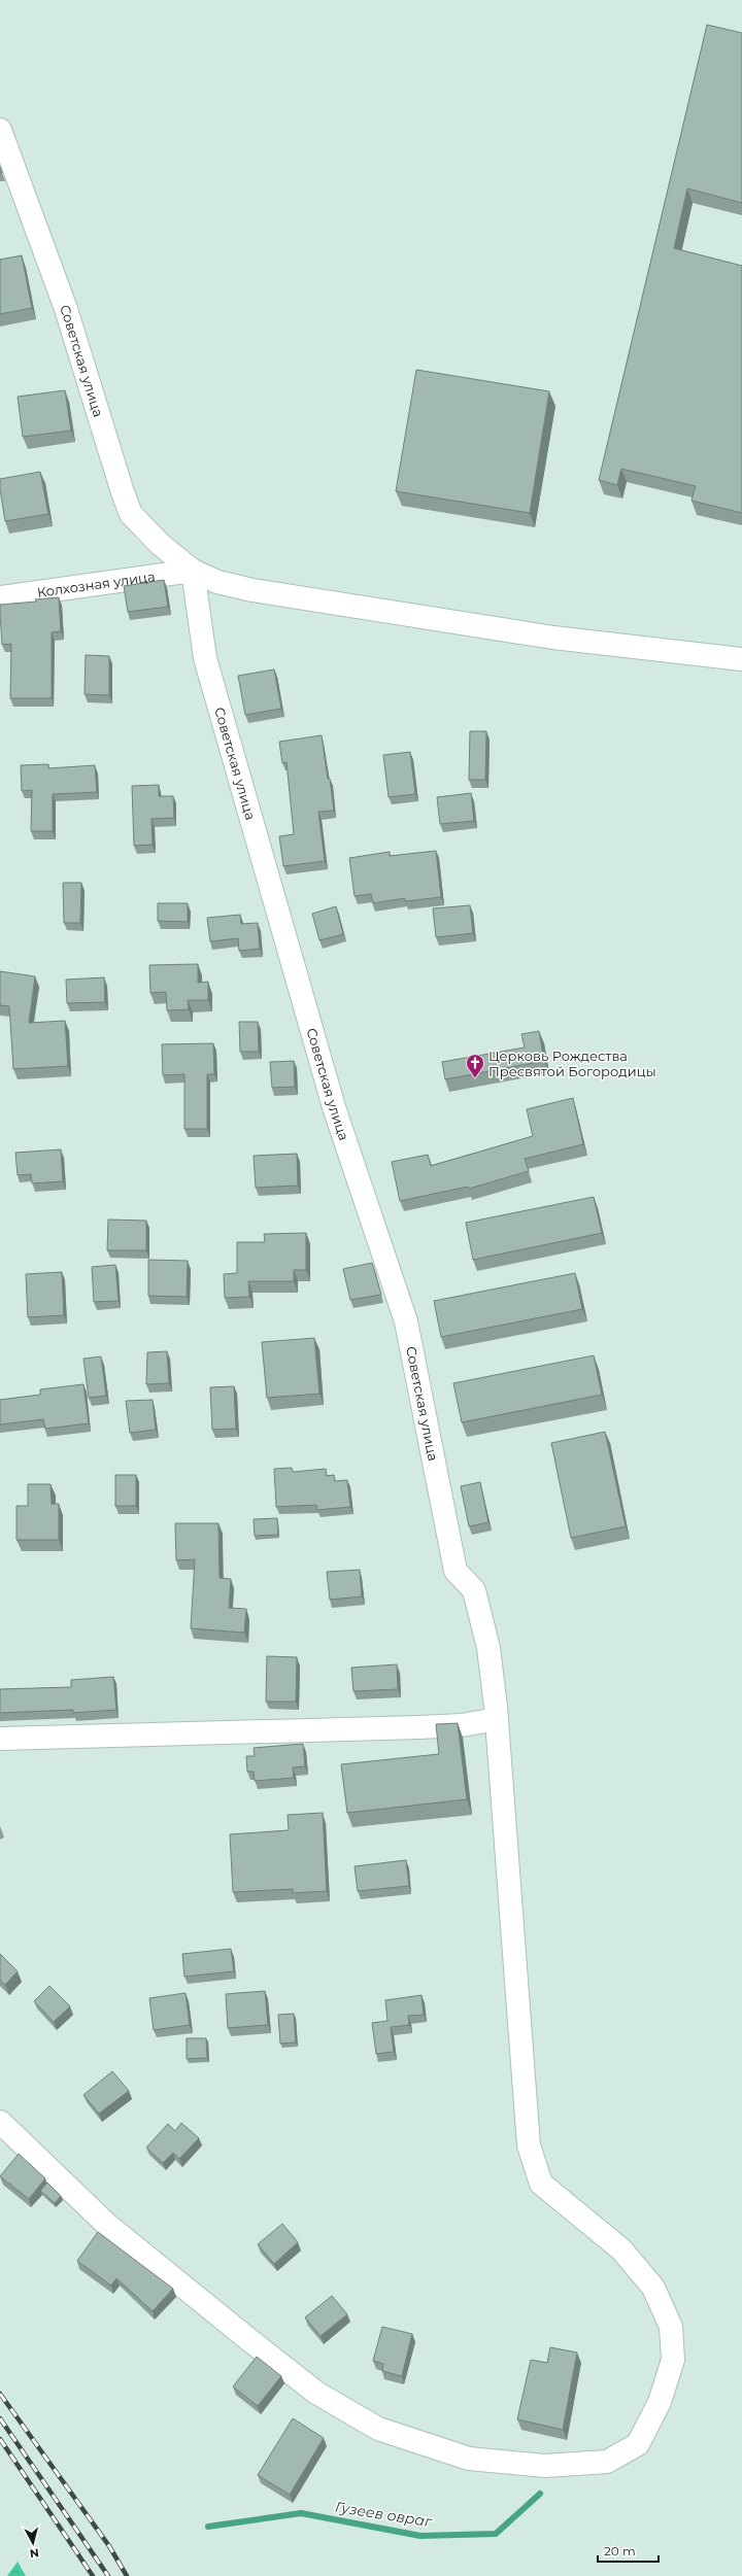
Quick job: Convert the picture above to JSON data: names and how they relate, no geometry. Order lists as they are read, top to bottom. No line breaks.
{"streets":{"street":["Советская улица","Колхозная улица"]},"crossings":[["Советская улица","Колхозная улица"]],"water":["Гузеев овраг"],"places":{"church":["Церковь Рождества Пресвятой Богородицы"]},"scale_bar":"20 m","north":"bottom"}
